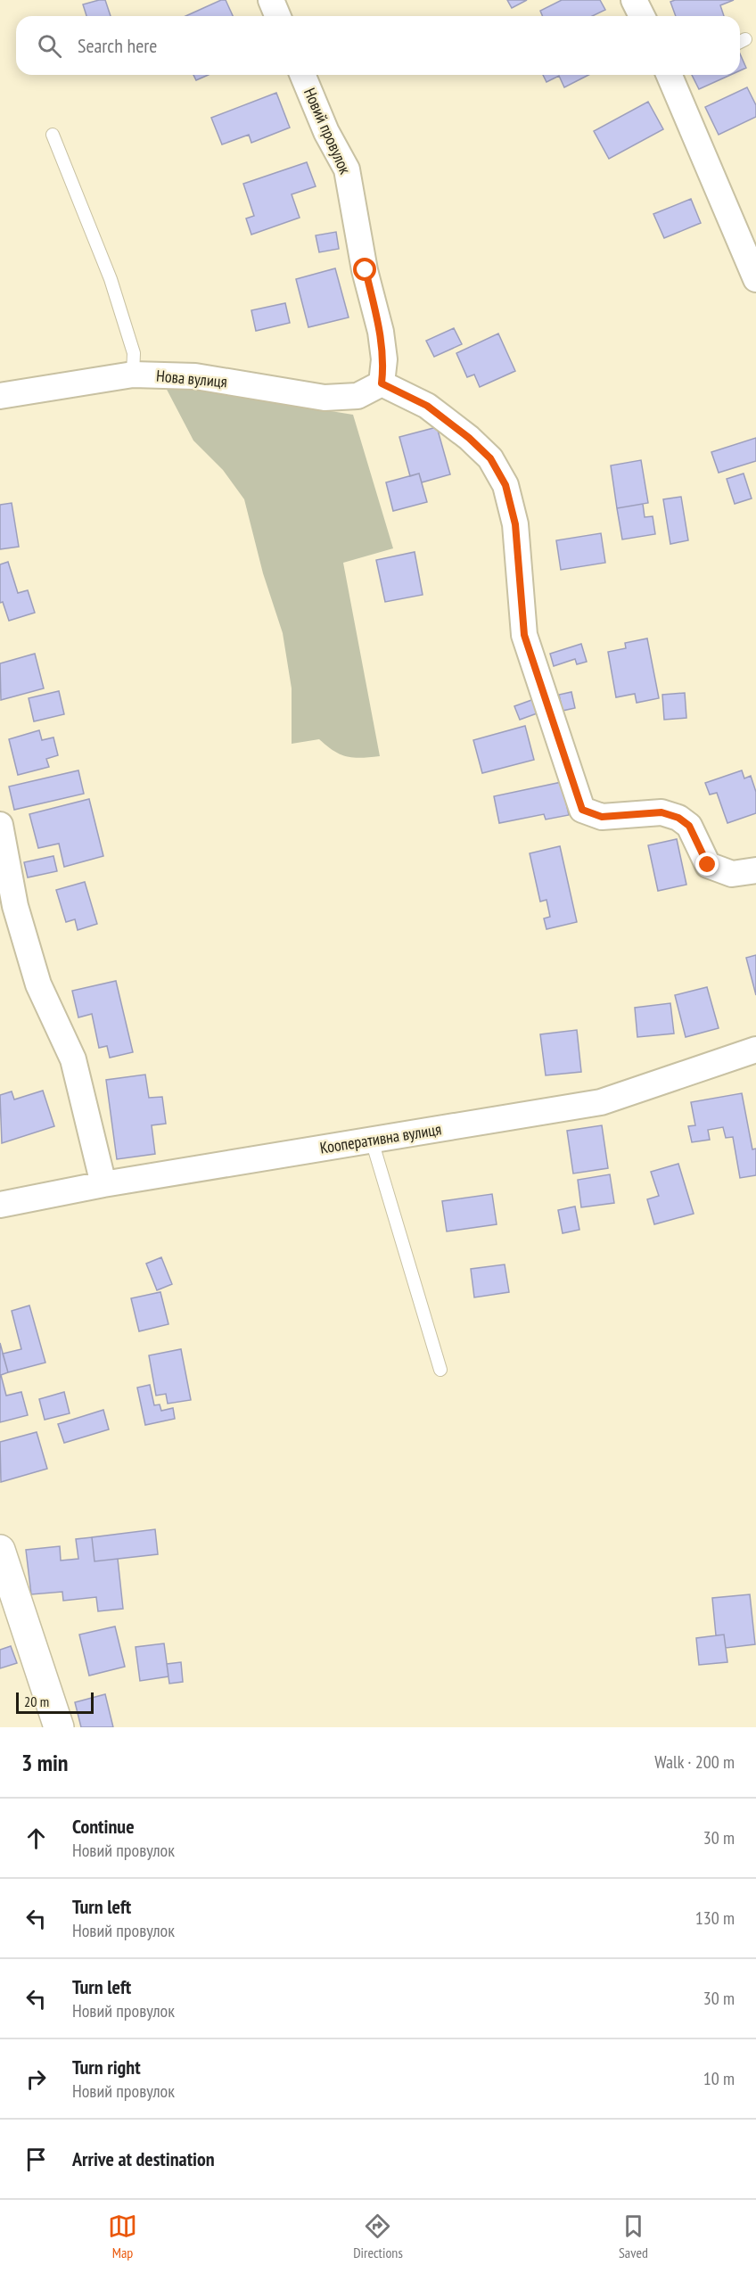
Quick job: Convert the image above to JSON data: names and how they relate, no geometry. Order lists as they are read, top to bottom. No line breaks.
{"streets":{"street":["Новий провулок","Нова вулиця","Кооперативна вулиця"]},"crossings":[["Новий провулок","Нова вулиця"]],"scale_bar":"20 m","page":{"search":"Search here","scale":"20 m","heading":["3 min","Walk · 200 m"],"list":[["Continue","Новий провулок","30 m"],["Turn left","Новий провулок","130 m"],["Turn left","Новий провулок","30 m"],["Turn right","Новий провулок","10 m"],"Arrive at destination"],"nav":["Map","Directions","Saved"]}}
